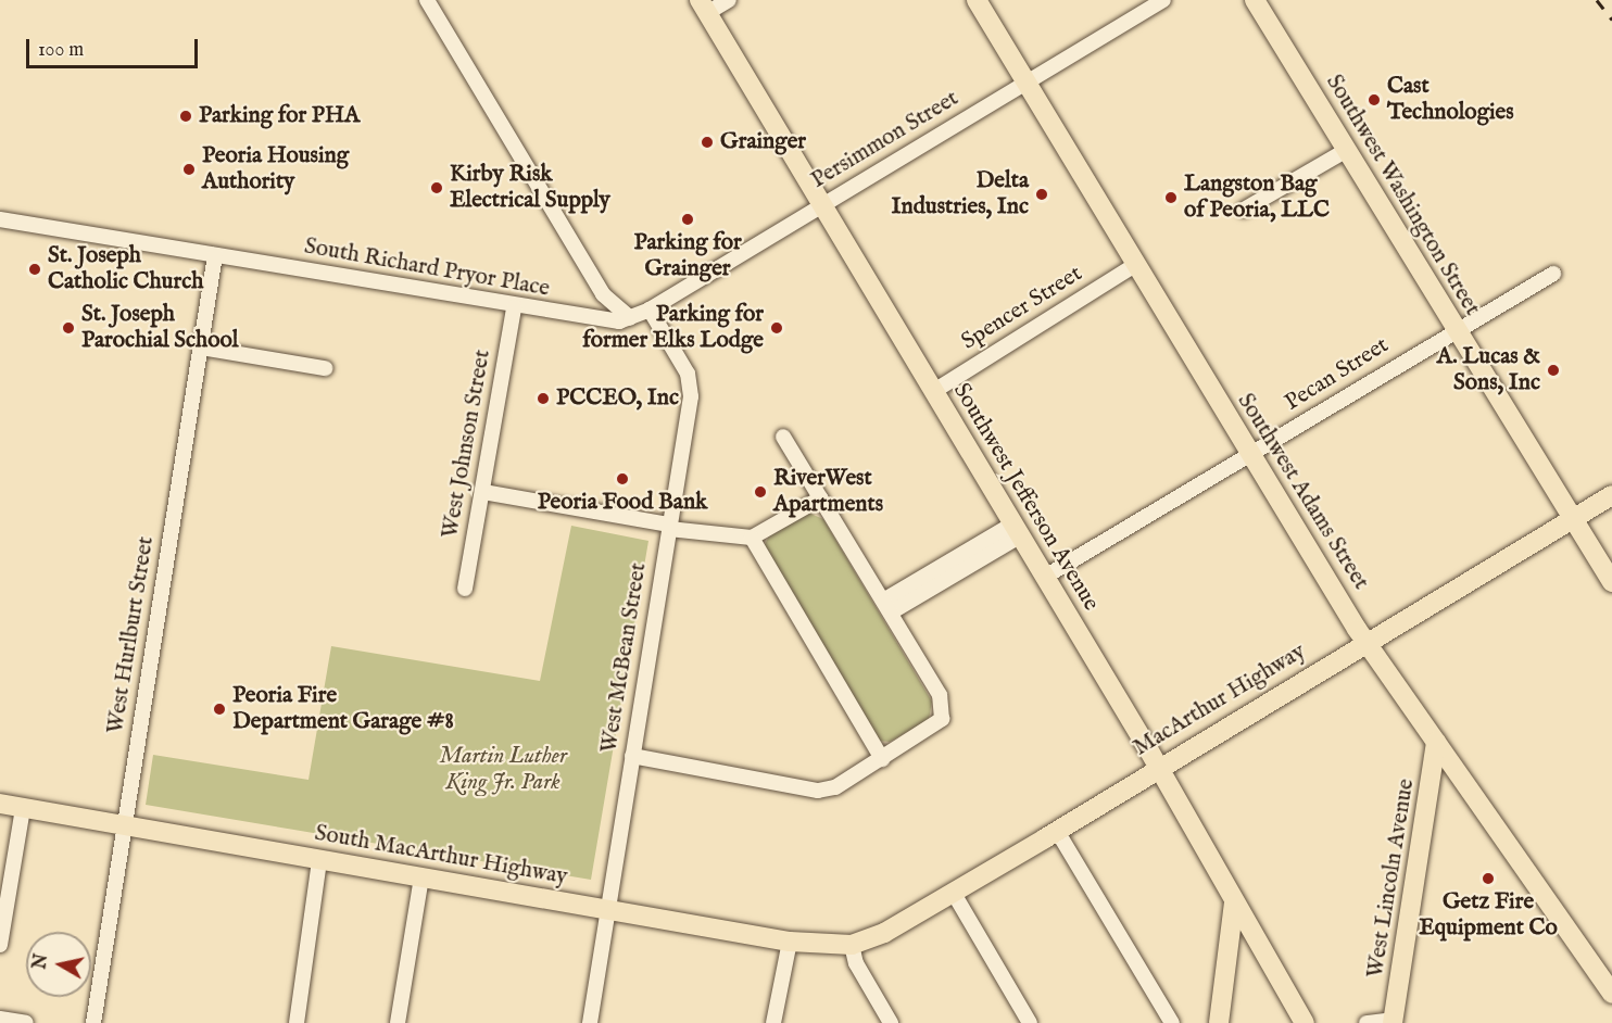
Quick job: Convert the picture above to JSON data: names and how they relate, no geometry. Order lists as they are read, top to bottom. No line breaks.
{"streets":{"main road":["Southwest Washington Street","Southwest Adams Street","Southwest Jefferson Avenue","MacArthur Highway","South MacArthur Highway","West Lincoln Avenue"],"street":["Persimmon Street","South Richard Pryor Place","Spencer Street","Pecan Street","West Johnson Street","West Hurlburt Street","West McBean Street"]},"crossings":[["Persimmon Street","South Richard Pryor Place"],["Persimmon Street","Southwest Adams Street"],["Persimmon Street","Southwest Jefferson Avenue"],["Persimmon Street","West McBean Street"],["Southwest Washington Street","Pecan Street"],["Southwest Washington Street","MacArthur Highway"],["South Richard Pryor Place","West Johnson Street"],["South Richard Pryor Place","West Hurlburt Street"],["Spencer Street","Southwest Adams Street"],["Spencer Street","Southwest Jefferson Avenue"],["Pecan Street","Southwest Adams Street"],["Pecan Street","Southwest Jefferson Avenue"],["Southwest Adams Street","MacArthur Highway"],["Southwest Adams Street","West Lincoln Avenue"],["Southwest Jefferson Avenue","MacArthur Highway"],["West Hurlburt Street","South MacArthur Highway"],["West McBean Street","South MacArthur Highway"],["MacArthur Highway","South MacArthur Highway"]],"parks":["Martin Luther King Jr. Park"],"places":["Cast Technologies","Parking for PHA","Grainger","Peoria Housing Authority","Kirby Risk Electrical Supply","Delta Industries, Inc","Langston Bag of Peoria, LLC","Parking for Grainger","St. Joseph Catholic Church","St. Joseph Parochial School","Parking for former Elks Lodge","A. Lucas & Sons, Inc","PCCEO, Inc","Peoria Food Bank","RiverWest Apartments","Peoria Fire Department Garage #8","Getz Fire Equipment Co"],"scale_bar":"100 m","north":"left"}
